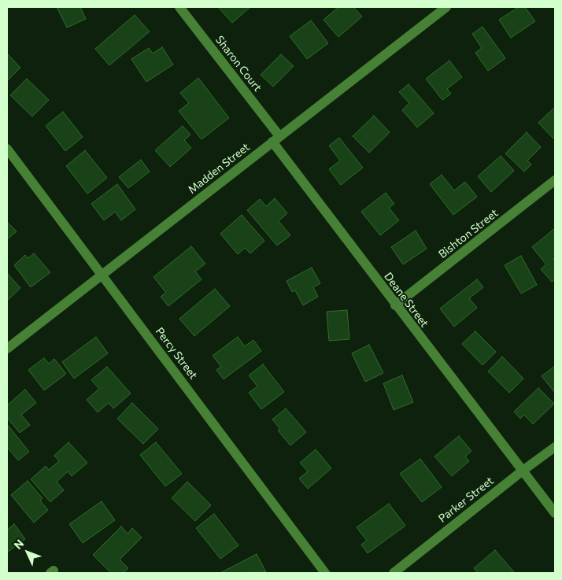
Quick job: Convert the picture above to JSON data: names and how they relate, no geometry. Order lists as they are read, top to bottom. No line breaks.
{"streets":{"street":["Sharon Court","Madden Street","Bishton Street","Deane Street","Percy Street","Parker Street"]},"crossings":[["Sharon Court","Madden Street"],["Sharon Court","Deane Street"],["Madden Street","Deane Street"],["Madden Street","Percy Street"],["Bishton Street","Deane Street"],["Deane Street","Parker Street"]],"north":"top left"}
